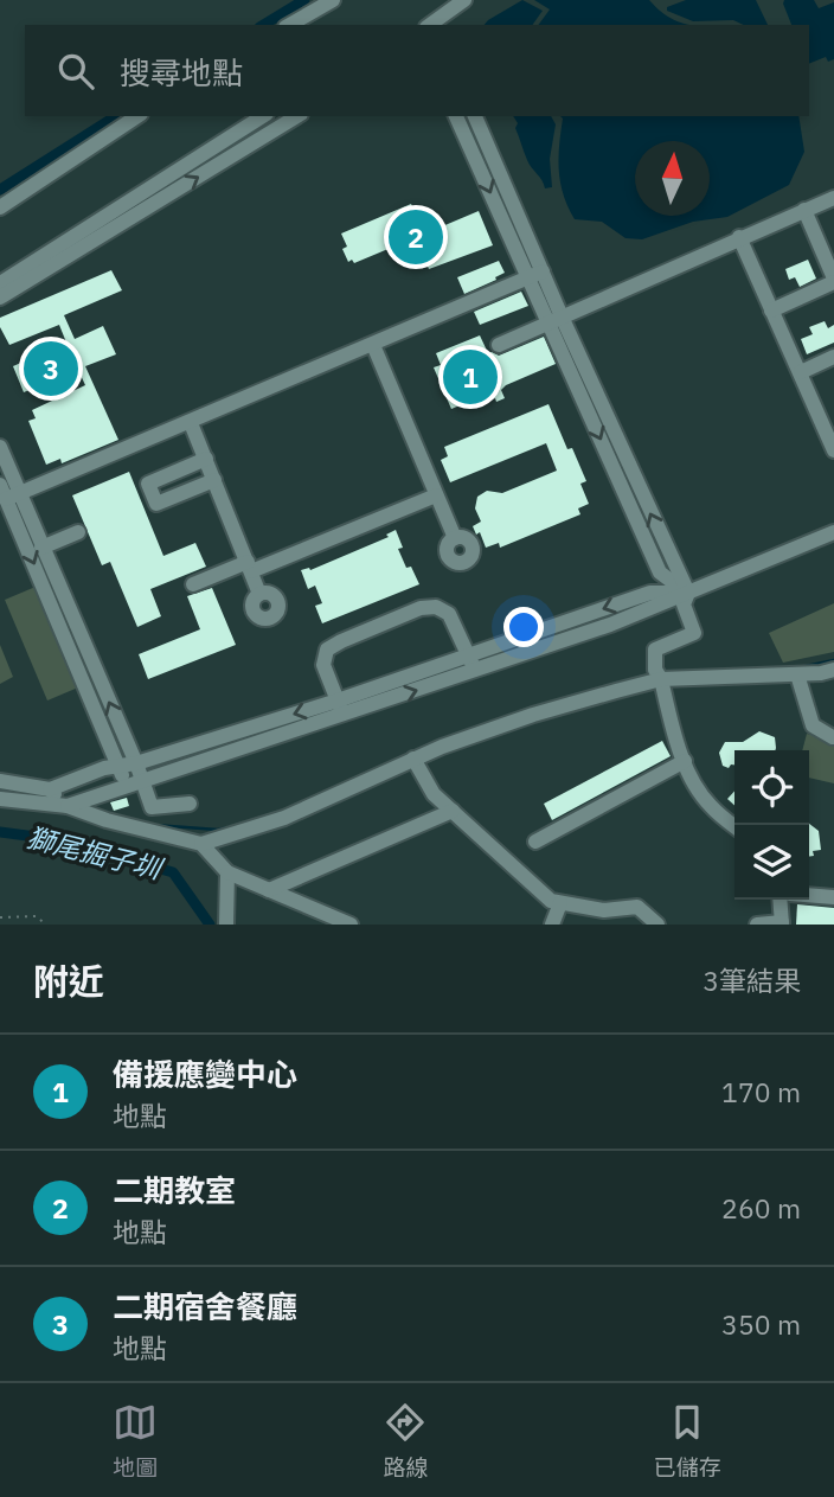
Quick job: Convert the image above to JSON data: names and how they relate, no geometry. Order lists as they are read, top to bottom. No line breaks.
{"water":["獅尾掘子圳"],"north":"top","page":{"search":"搜尋地點","pins":["2","3","1"],"heading":["附近","3筆結果"],"list":[{"mark":"1","name":"備援應變中心","note":"地點","value":"170 m"},{"mark":"2","name":"二期教室","note":"地點","value":"260 m"},{"mark":"3","name":"二期宿舍餐廳","note":"地點","value":"350 m"}],"nav":["地圖","路線","已儲存"]}}
